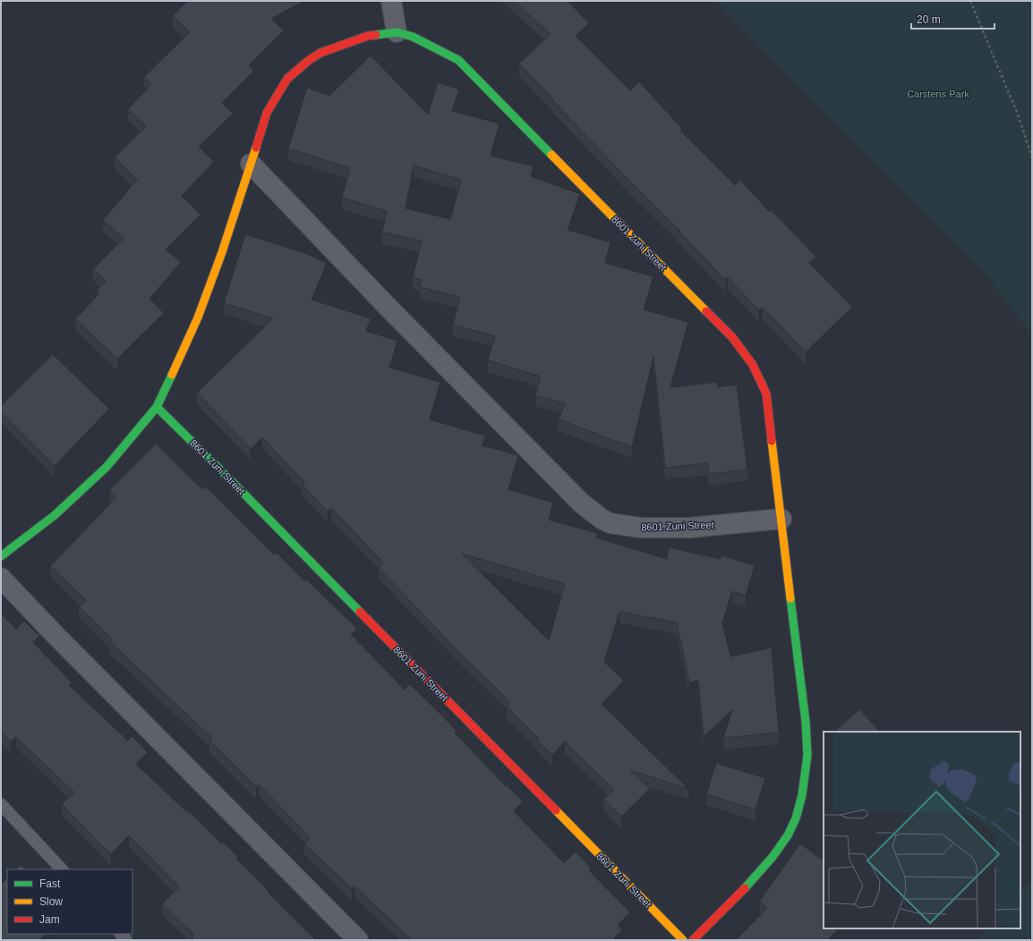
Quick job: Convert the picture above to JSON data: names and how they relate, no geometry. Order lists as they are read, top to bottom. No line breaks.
{"streets":{"street":["8601 Zuni Street"]},"parks":["Carstens Park"],"legend":["Fast","Slow","Jam"],"scale_bar":"20 m"}
